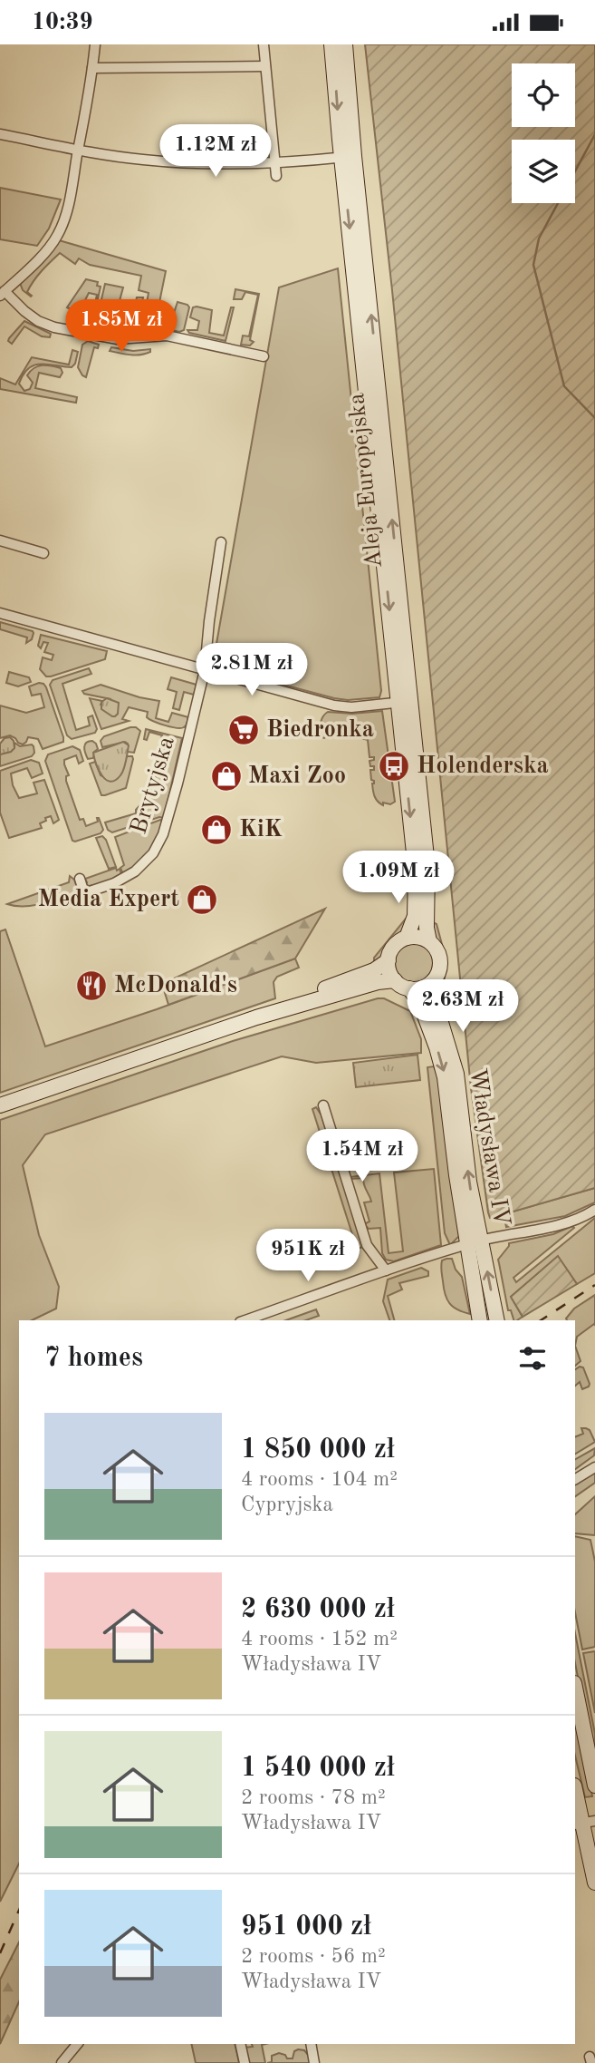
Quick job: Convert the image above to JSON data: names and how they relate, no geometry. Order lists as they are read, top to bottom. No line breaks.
{"streets":{"main road":["Aleja Europejska","Władysława IV"],"street":["Brytyjska"]},"crossings":[["Aleja Europejska","Władysława IV"]],"places":{"supermarket":["Biedronka"],"bus stop":["Holenderska"],"shop":["Maxi Zoo","KiK","Media Expert"],"restaurant":["McDonald's"]},"page":{"status":"10:39","price":["1.12M zł","1.85M zł","2.81M zł","1.09M zł","2.63M zł","1.54M zł","951K zł"],"heading":"7 homes","list":[{"name":"1 850 000 zł","note":"4 rooms · 104 m² · Cypryjska"},{"name":"2 630 000 zł","note":"4 rooms · 152 m² · Władysława IV"},{"name":"1 540 000 zł","note":"2 rooms · 78 m² · Władysława IV"},{"name":"951 000 zł","note":"2 rooms · 56 m² · Władysława IV"}]}}
